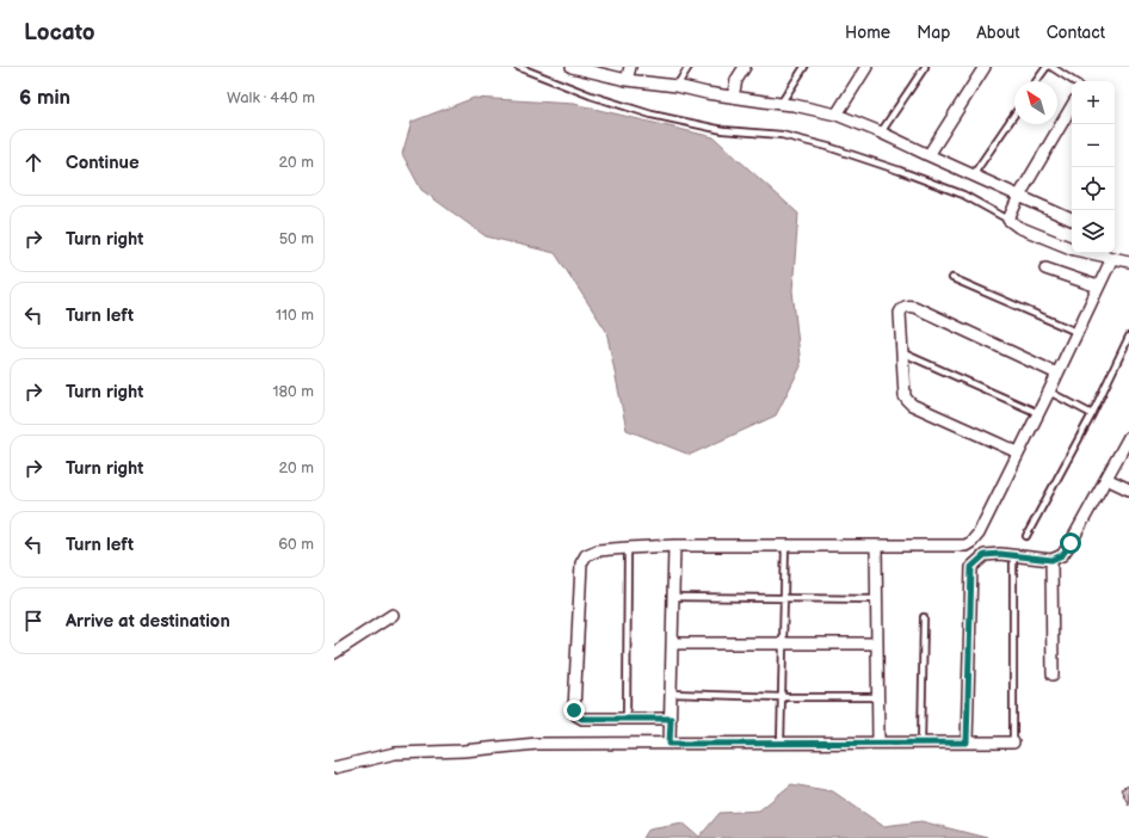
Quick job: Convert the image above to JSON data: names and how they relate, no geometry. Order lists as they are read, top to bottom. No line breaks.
{"north":"top left","page":{"header":"Locato","nav":["Home","Map","About","Contact"],"heading":["6 min","Walk · 440 m"],"map_buttons":["+","−"],"list":[["Continue","20 m"],["Turn right","50 m"],["Turn left","110 m"],["Turn right","180 m"],["Turn right","20 m"],["Turn left","60 m"],"Arrive at destination"]}}
